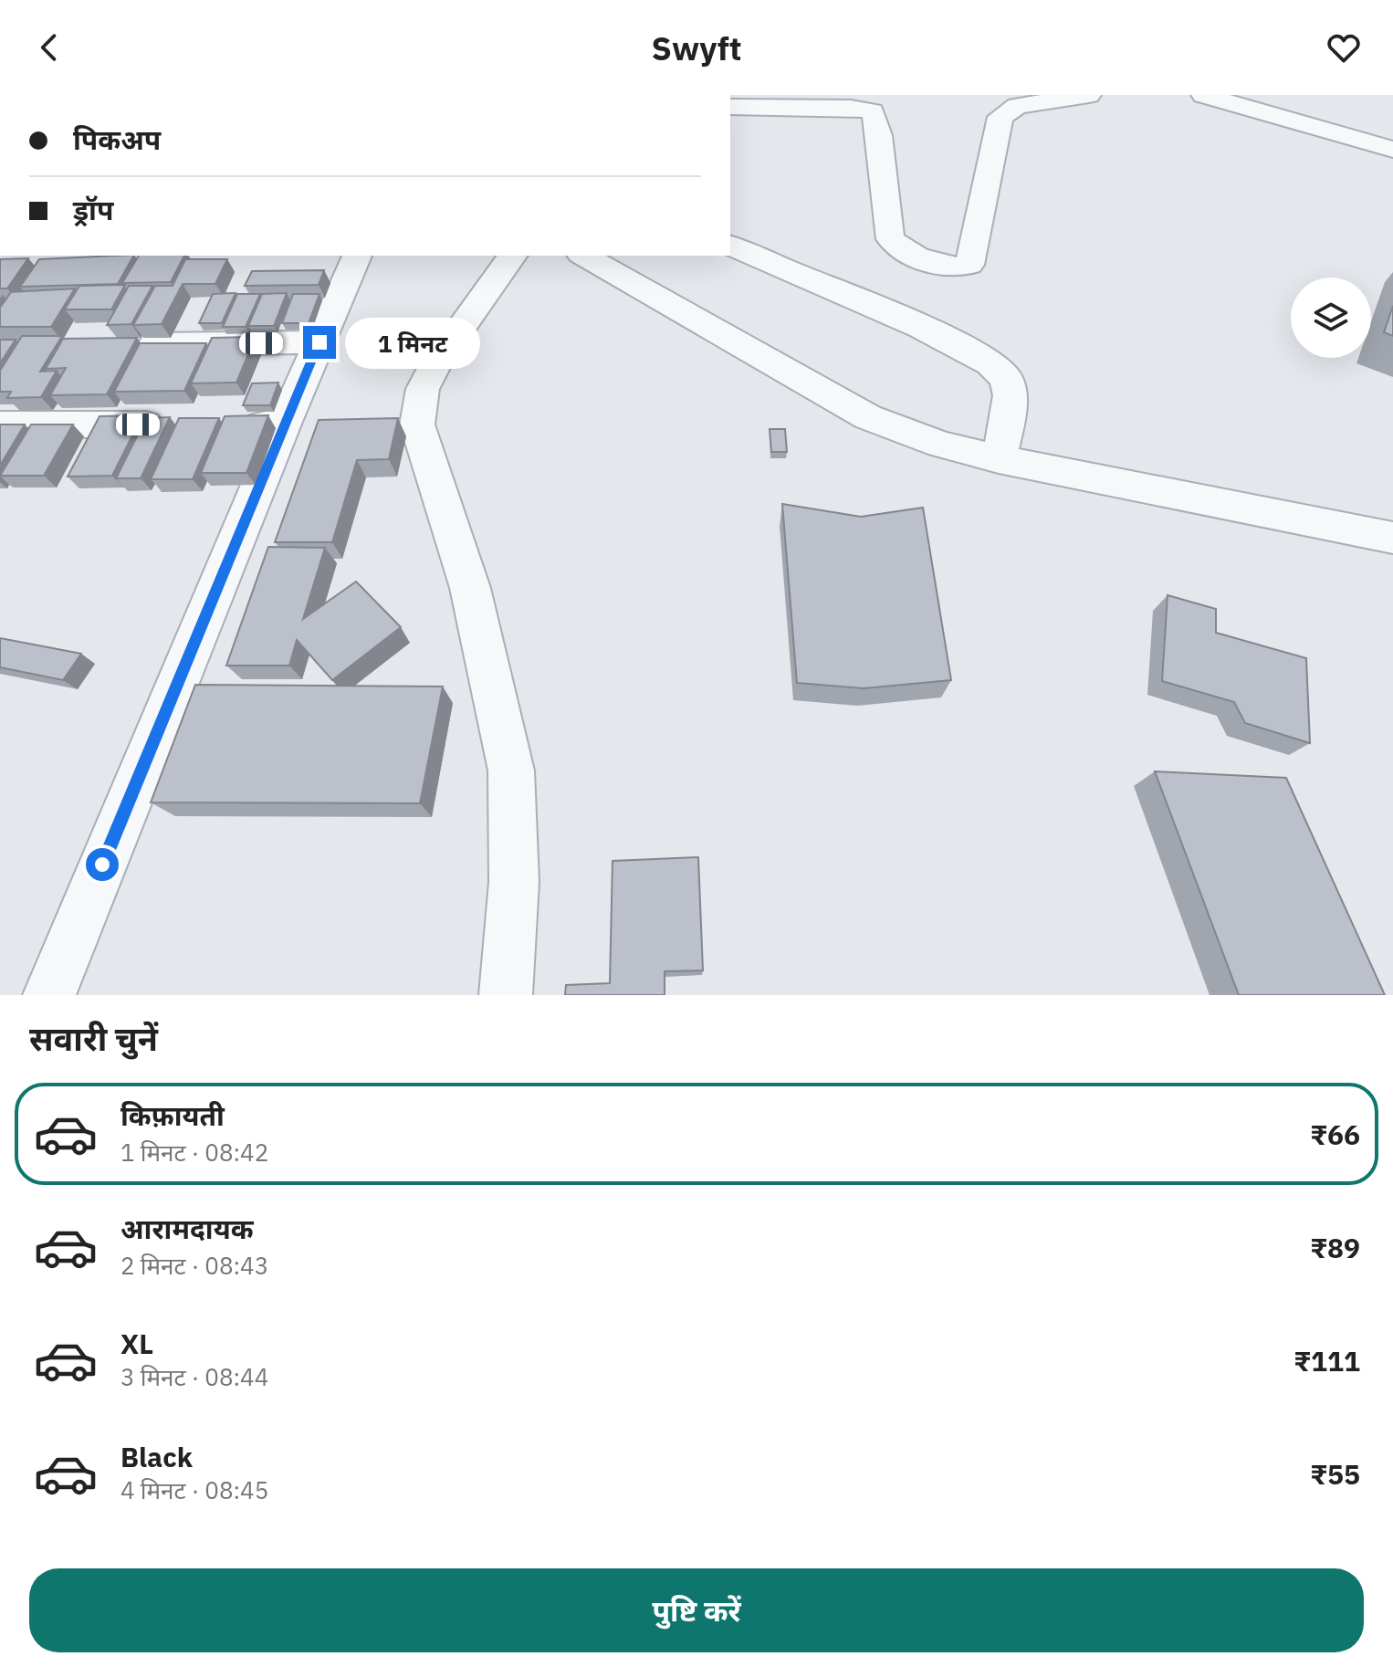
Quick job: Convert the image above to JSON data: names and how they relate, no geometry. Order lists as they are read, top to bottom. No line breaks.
{"page":{"header":"Swyft","banner":["पिकअप","ड्रॉप"],"bubble":"1 मिनट","heading":"सवारी चुनें","list":[{"name":"किफ़ायती","note":"1 मिनट · 08:42","value":"₹66"},{"name":"आरामदायक","note":"2 मिनट · 08:43","value":"₹89"},{"name":"XL","note":"3 मिनट · 08:44","value":"₹111"},{"name":"Black","note":"4 मिनट · 08:45","value":"₹55"}],"buttons":"पुष्टि करें"}}
